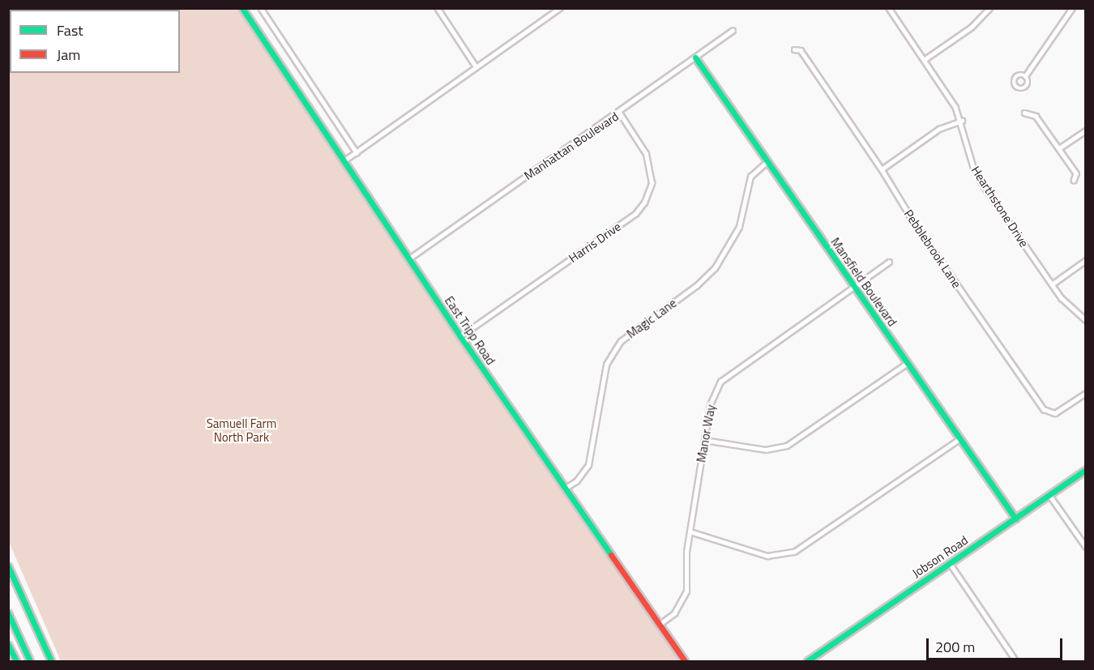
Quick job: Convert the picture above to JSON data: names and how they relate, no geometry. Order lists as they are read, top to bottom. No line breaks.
{"streets":{"main road":["Mansfield Boulevard","East Tripp Road","Jobson Road"],"street":["Manhattan Boulevard","Hearthstone Drive","Harris Drive","Pebblebrook Lane","Magic Lane","Manor Way"]},"crossings":[["Manhattan Boulevard","Harris Drive"],["Manhattan Boulevard","Mansfield Boulevard"],["Manhattan Boulevard","East Tripp Road"],["Harris Drive","East Tripp Road"],["Mansfield Boulevard","Magic Lane"],["Mansfield Boulevard","Manor Way"],["Mansfield Boulevard","Jobson Road"],["Magic Lane","East Tripp Road"],["East Tripp Road","Manor Way"]],"parks":["Samuell Farm North Park"],"legend":["Fast","Jam"],"scale_bar":"200 m"}
